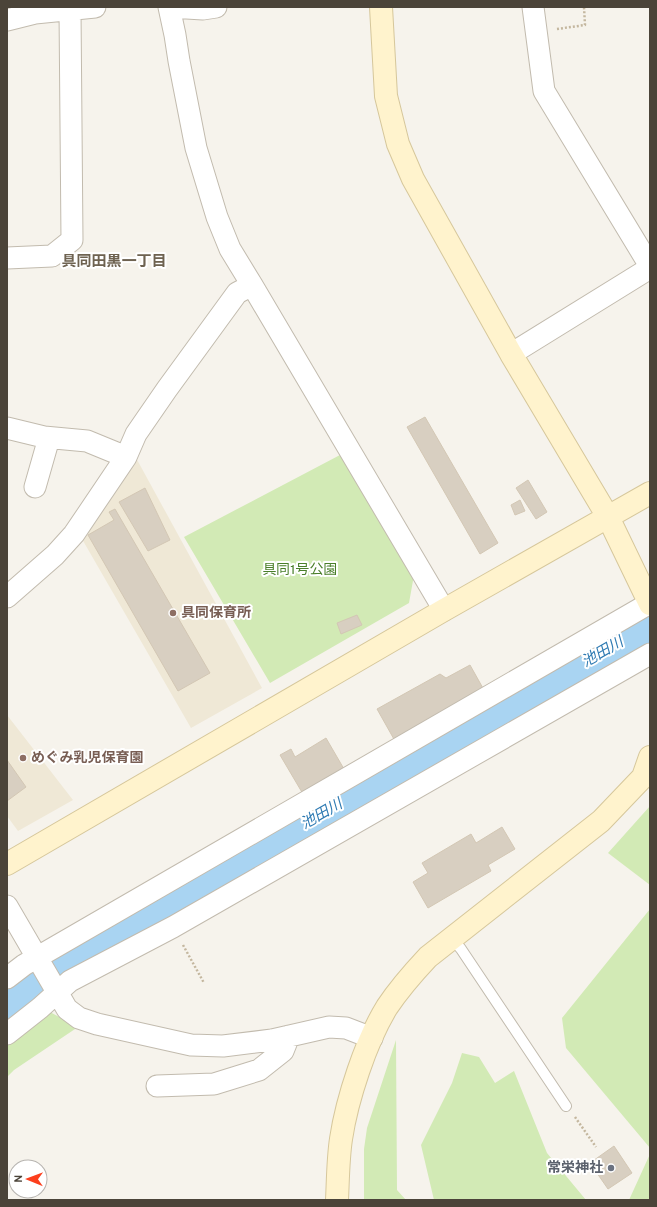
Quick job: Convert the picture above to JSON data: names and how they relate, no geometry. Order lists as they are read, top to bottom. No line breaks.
{"districts":["具同田黒一丁目"],"water":["池田川"],"parks":["具同1号公園"],"places":["具同保育所","めぐみ乳児保育園","常栄神社"],"north":"left"}
